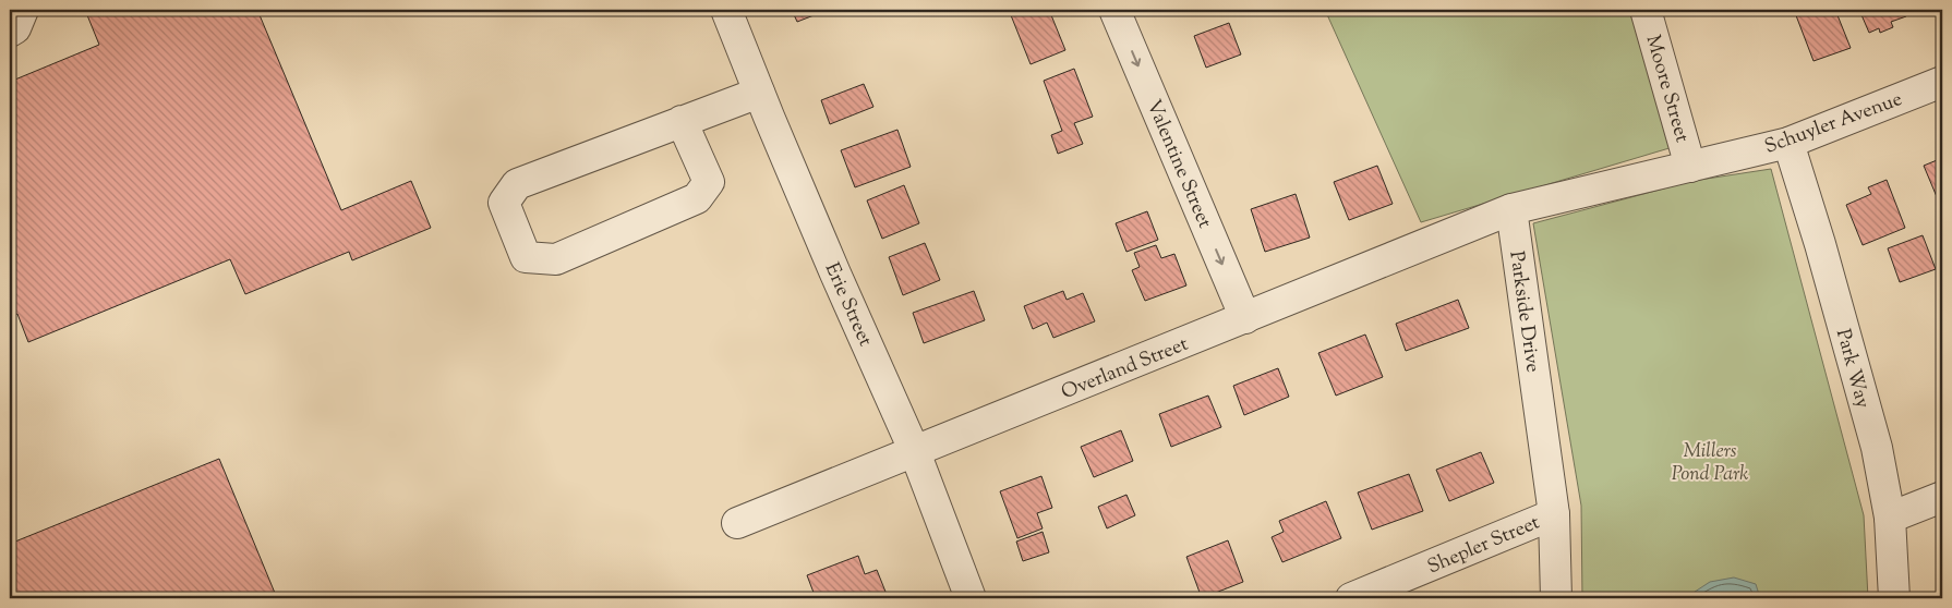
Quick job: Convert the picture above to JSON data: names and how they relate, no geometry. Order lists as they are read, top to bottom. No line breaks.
{"streets":{"street":["Moore Street","Schuyler Avenue","Valentine Street","Erie Street","Parkside Drive","Overland Street","Park Way","Shepler Street"]},"crossings":[["Moore Street","Schuyler Avenue"],["Schuyler Avenue","Park Way"],["Valentine Street","Overland Street"],["Erie Street","Overland Street"],["Parkside Drive","Overland Street"],["Parkside Drive","Shepler Street"]],"one_way":["Valentine Street"],"parks":["Millers Pond Park"]}
